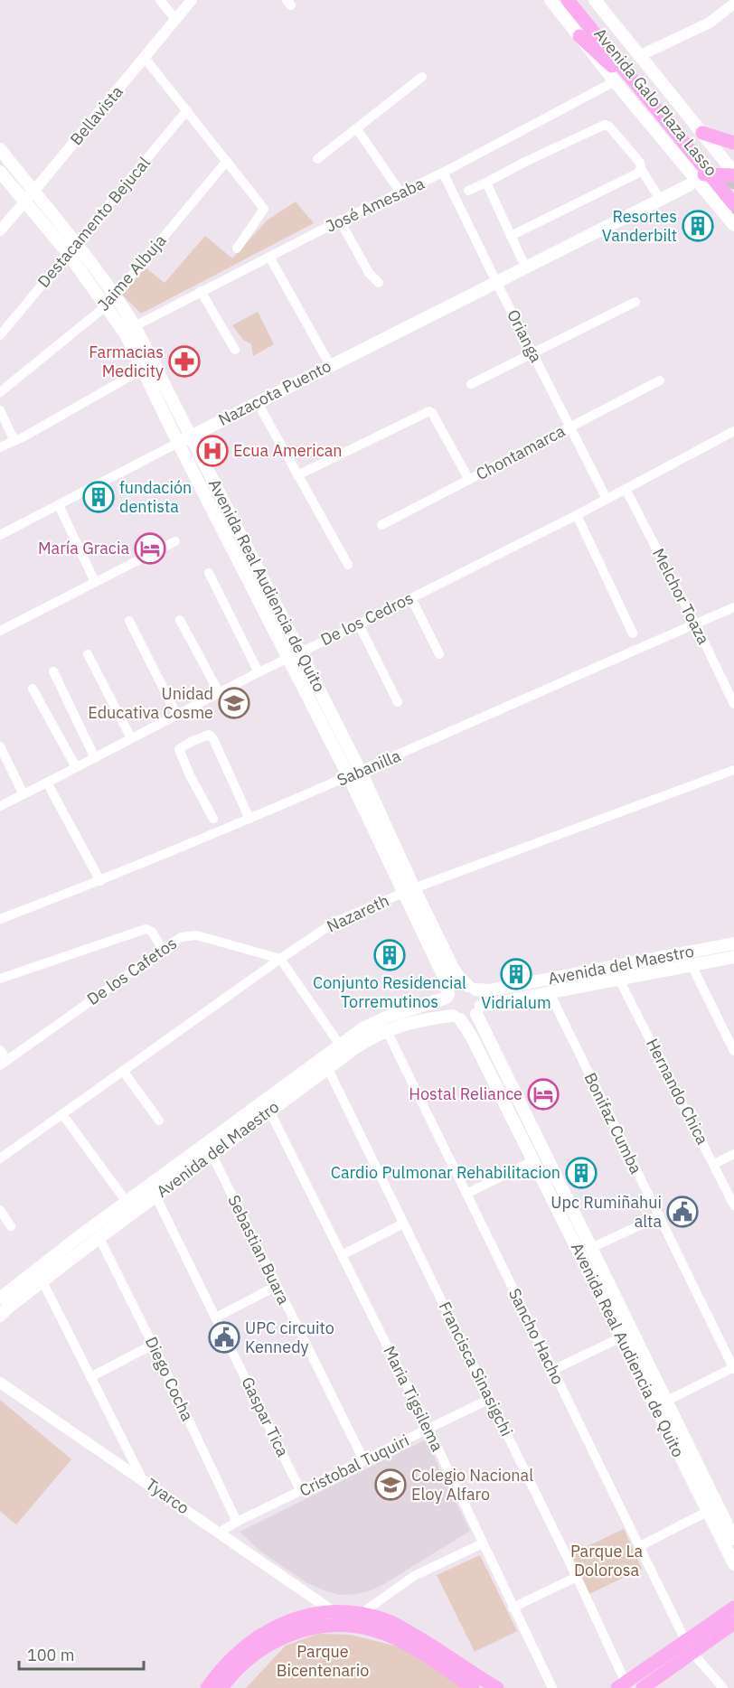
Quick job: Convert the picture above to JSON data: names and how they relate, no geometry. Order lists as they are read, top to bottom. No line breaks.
{"streets":{"main road":["Avenida Galo Plaza Lasso","Nazacota Puento","Avenida Real Audiencia de Quito","Avenida del Maestro"],"street":["Bellavista","José Amesaba","Destacamento Bejucal","Jaime Albuja","Orianga","Chontamarca","Melchor Toaza","De los Cedros","Sabanilla","Nazareth","De los Cafetos","Hernando Chica","Bonifaz Cumba","Sebastian Buara","Sancho Hacho","Francisca Sinasigchi","Diego Cocha","Maria Tigsilema","Gaspar Tica","Cristobal Tuquiri","Tyarco"]},"crossings":[["Avenida Galo Plaza Lasso","José Amesaba"],["Avenida Galo Plaza Lasso","Nazacota Puento"],["Bellavista","Avenida Real Audiencia de Quito"],["José Amesaba","Orianga"],["José Amesaba","Avenida Real Audiencia de Quito"],["Destacamento Bejucal","Avenida Real Audiencia de Quito"],["Jaime Albuja","Avenida Real Audiencia de Quito"],["Orianga","Nazacota Puento"],["Orianga","Chontamarca"],["Orianga","De los Cedros"],["Nazacota Puento","Avenida Real Audiencia de Quito"],["Avenida Real Audiencia de Quito","De los Cedros"],["Avenida Real Audiencia de Quito","Sabanilla"],["Avenida Real Audiencia de Quito","Nazareth"],["Avenida Real Audiencia de Quito","Avenida del Maestro"],["Melchor Toaza","De los Cedros"],["Melchor Toaza","Sabanilla"],["Nazareth","De los Cafetos"],["Avenida del Maestro","Hernando Chica"],["Avenida del Maestro","Bonifaz Cumba"],["Avenida del Maestro","Sebastian Buara"],["Avenida del Maestro","Sancho Hacho"],["Avenida del Maestro","Francisca Sinasigchi"],["Avenida del Maestro","Diego Cocha"],["Avenida del Maestro","Maria Tigsilema"],["Avenida del Maestro","Gaspar Tica"],["Sebastian Buara","Cristobal Tuquiri"],["Francisca Sinasigchi","Cristobal Tuquiri"],["Diego Cocha","Cristobal Tuquiri"],["Maria Tigsilema","Cristobal Tuquiri"],["Gaspar Tica","Cristobal Tuquiri"],["Cristobal Tuquiri","Tyarco"]],"parks":["Parque La Dolorosa","Parque Bicentenario"],"places":{"building":["Resortes Vanderbilt","fundación dentista","Conjunto Residencial Torremutinos","Vidrialum","Cardio Pulmonar Rehabilitacion"],"pharmacy":["Farmacias Medicity"],"hospital":["Ecua American"],"hotel":["María Gracia","Hostal Reliance"],"school or university":["Unidad Educativa Cosme","Colegio Nacional Eloy Alfaro"],"public building":["Upc Rumiñahui alta","UPC circuito Kennedy"]},"scale_bar":"100 m"}
